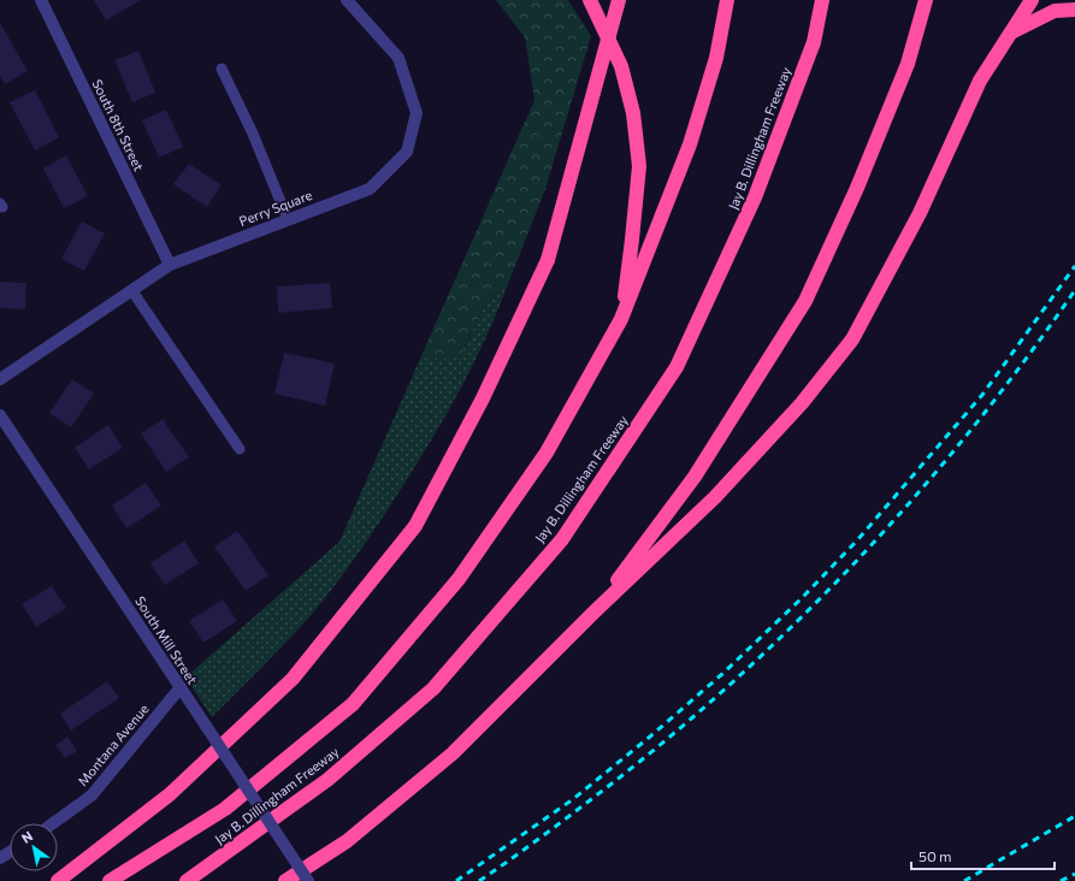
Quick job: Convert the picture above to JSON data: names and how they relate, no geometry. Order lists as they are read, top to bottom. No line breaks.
{"streets":{"highway":["Jay B. Dillingham Freeway"],"street":["South 8th Street","Perry Square","South Mill Street","Montana Avenue"]},"crossings":[["South 8th Street","Perry Square"],["South Mill Street","Montana Avenue"]],"scale_bar":"50 m","north":"top left"}
